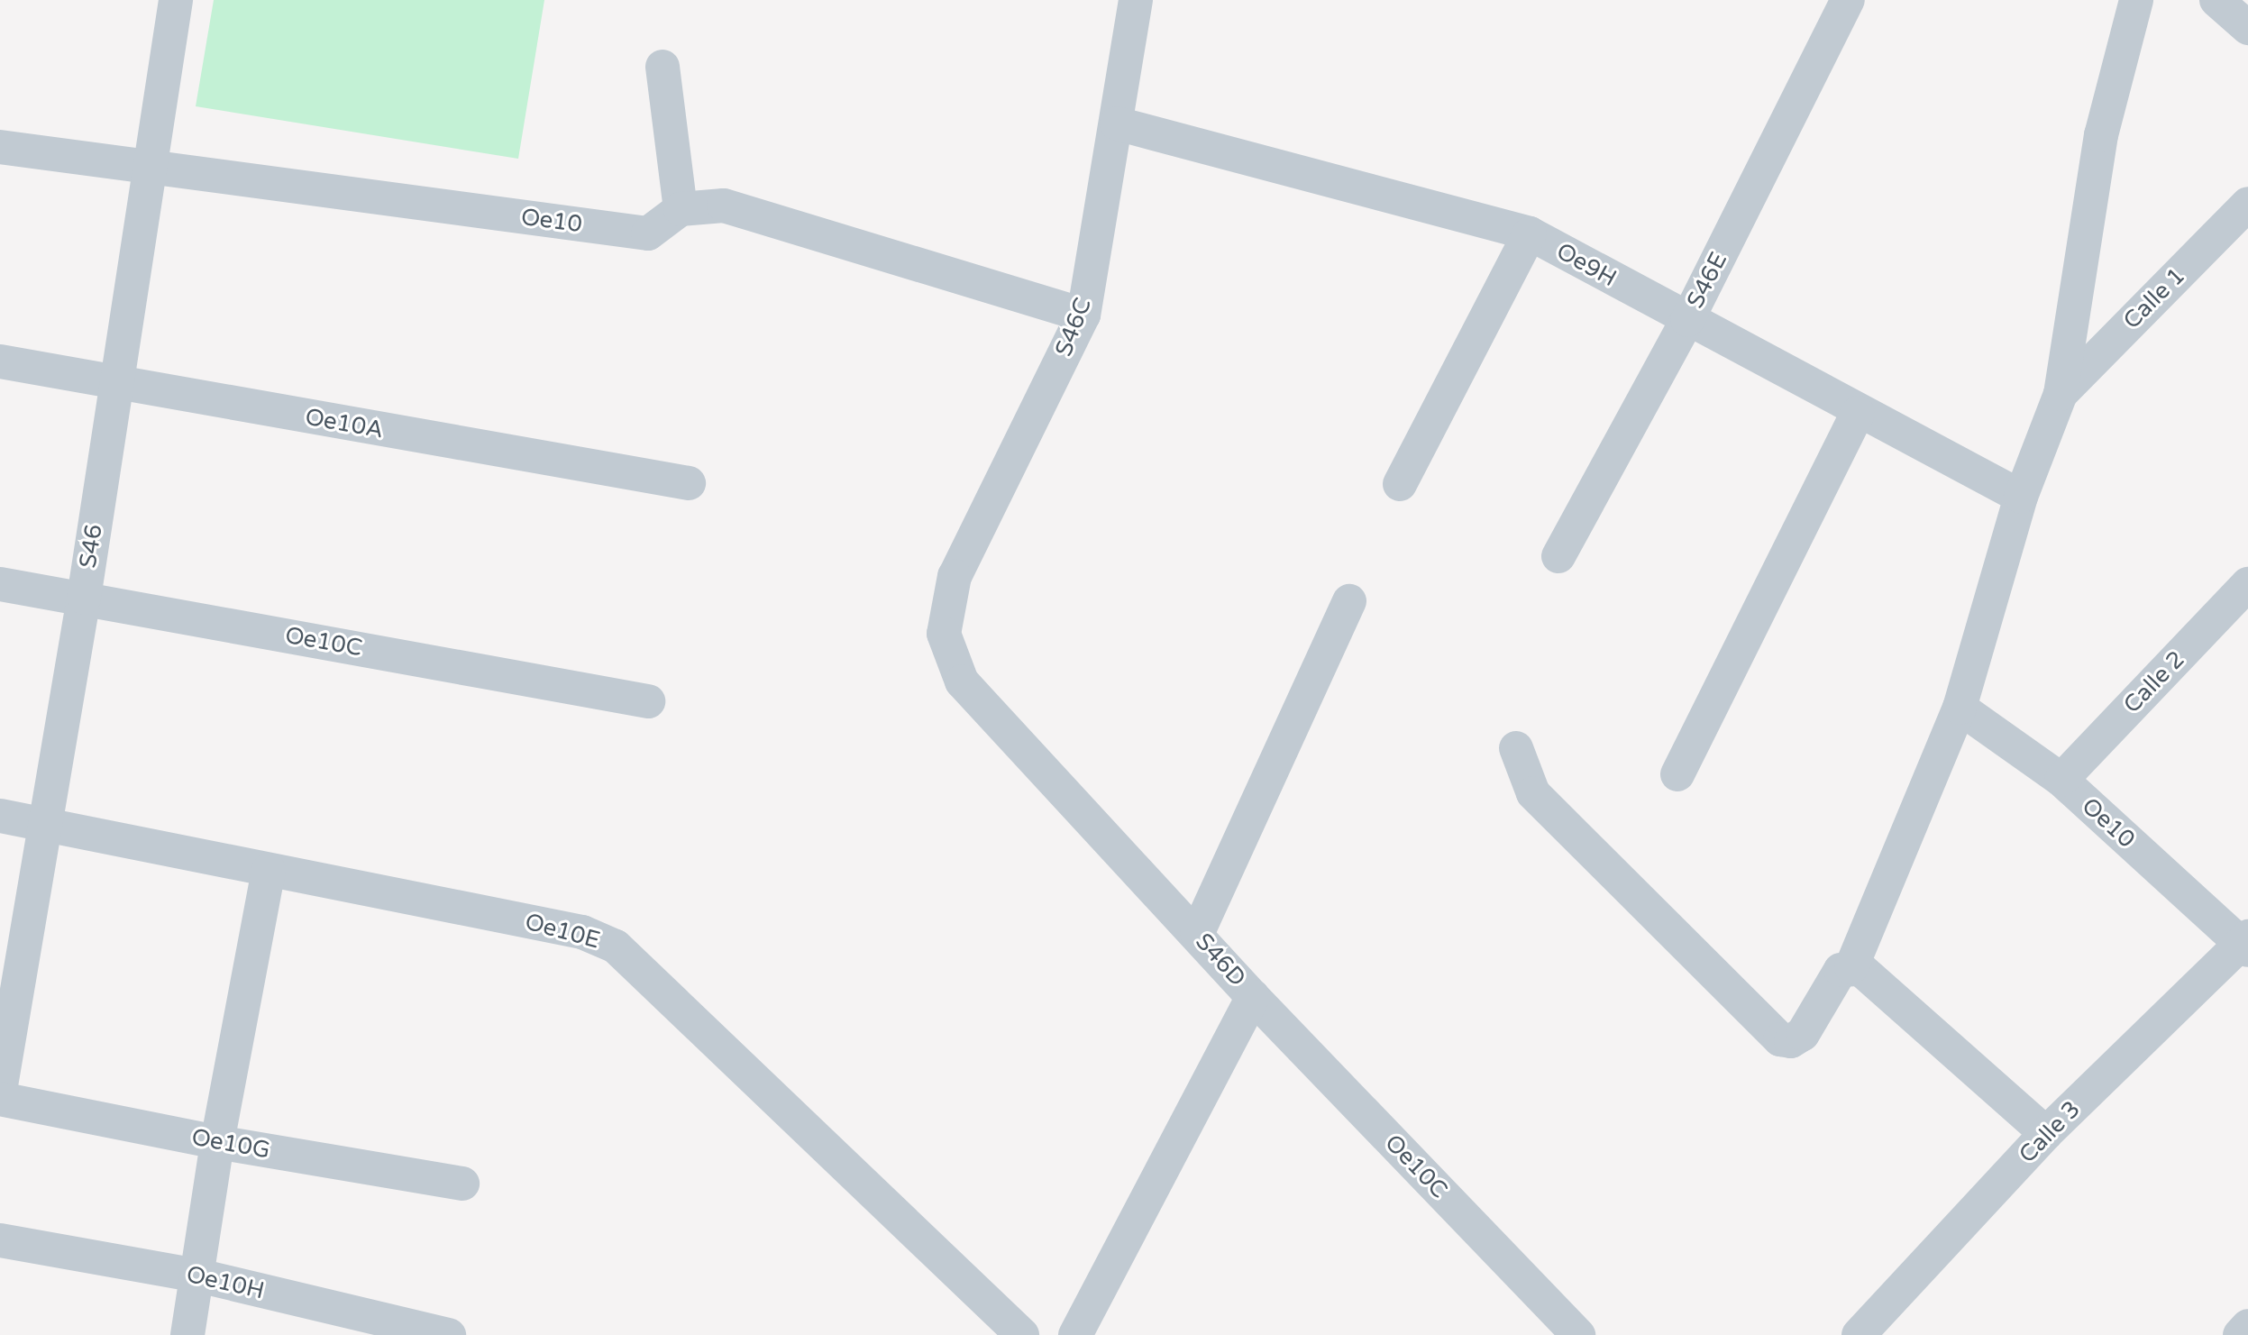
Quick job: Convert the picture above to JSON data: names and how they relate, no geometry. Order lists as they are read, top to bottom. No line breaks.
{"streets":{"street":["Oe10","Oe9H","S46E","Calle 1","S46C","Oe10A","S46","Oe10C","Calle 2","Oe10E","S46D","Calle 3","Oe10G","Oe10H"]},"crossings":[["Oe10","S46"],["Oe10","Calle 2"],["Oe10","Calle 3"],["Oe9H","S46E"],["Oe9H","S46C"],["S46C","S46D"],["Oe10A","S46"],["S46","Oe10C"],["S46","Oe10E"],["Oe10C","S46D"]]}
